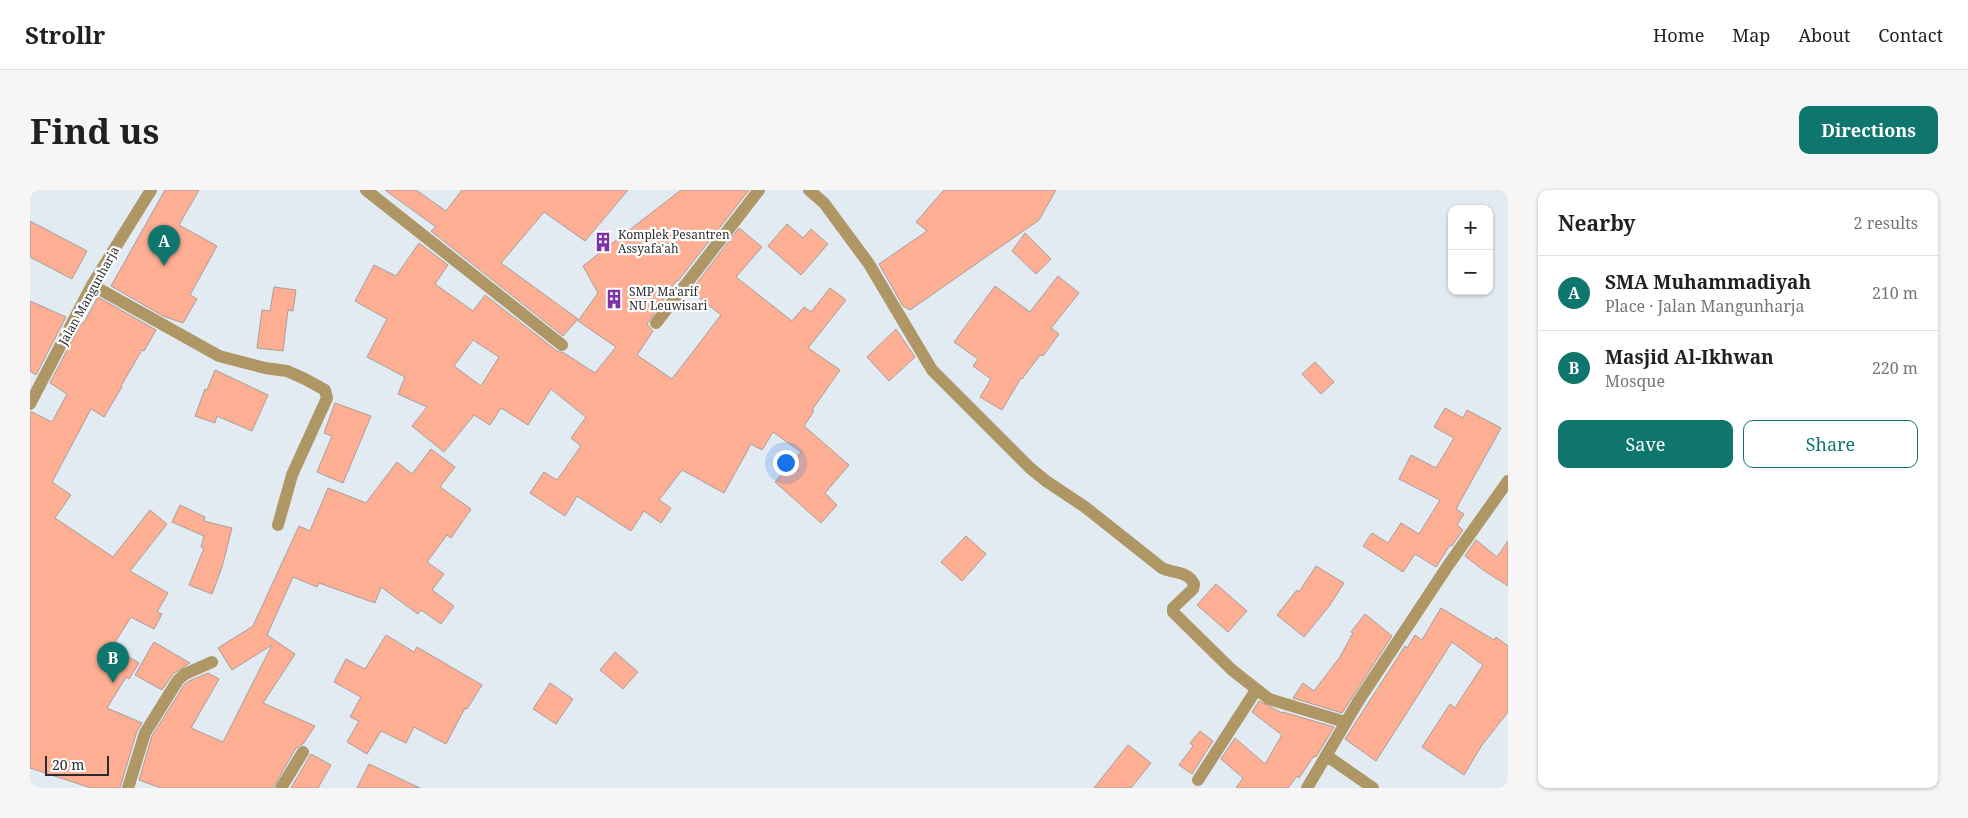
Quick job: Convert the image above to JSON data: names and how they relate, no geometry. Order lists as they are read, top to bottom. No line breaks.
{"streets":{"street":["Jalan Mangunharja"]},"places":{"building":["Komplek Pesantren Assyafa'ah","SMP Ma'arif NU Leuwisari"]},"scale_bar":"20 m","page":{"header":"Strollr","nav":["Home","Map","About","Contact"],"buttons":["Directions",["Save","Share"]],"title":"Find us","heading":["Nearby","2 results"],"map_buttons":["+","−"],"pins":["A","B"],"list":[{"mark":"A","name":"SMA Muhammadiyah","note":"Place · Jalan Mangunharja","value":"210 m"},{"mark":"B","name":"Masjid Al-Ikhwan","note":"Mosque","value":"220 m"}],"scale":"20 m"}}
